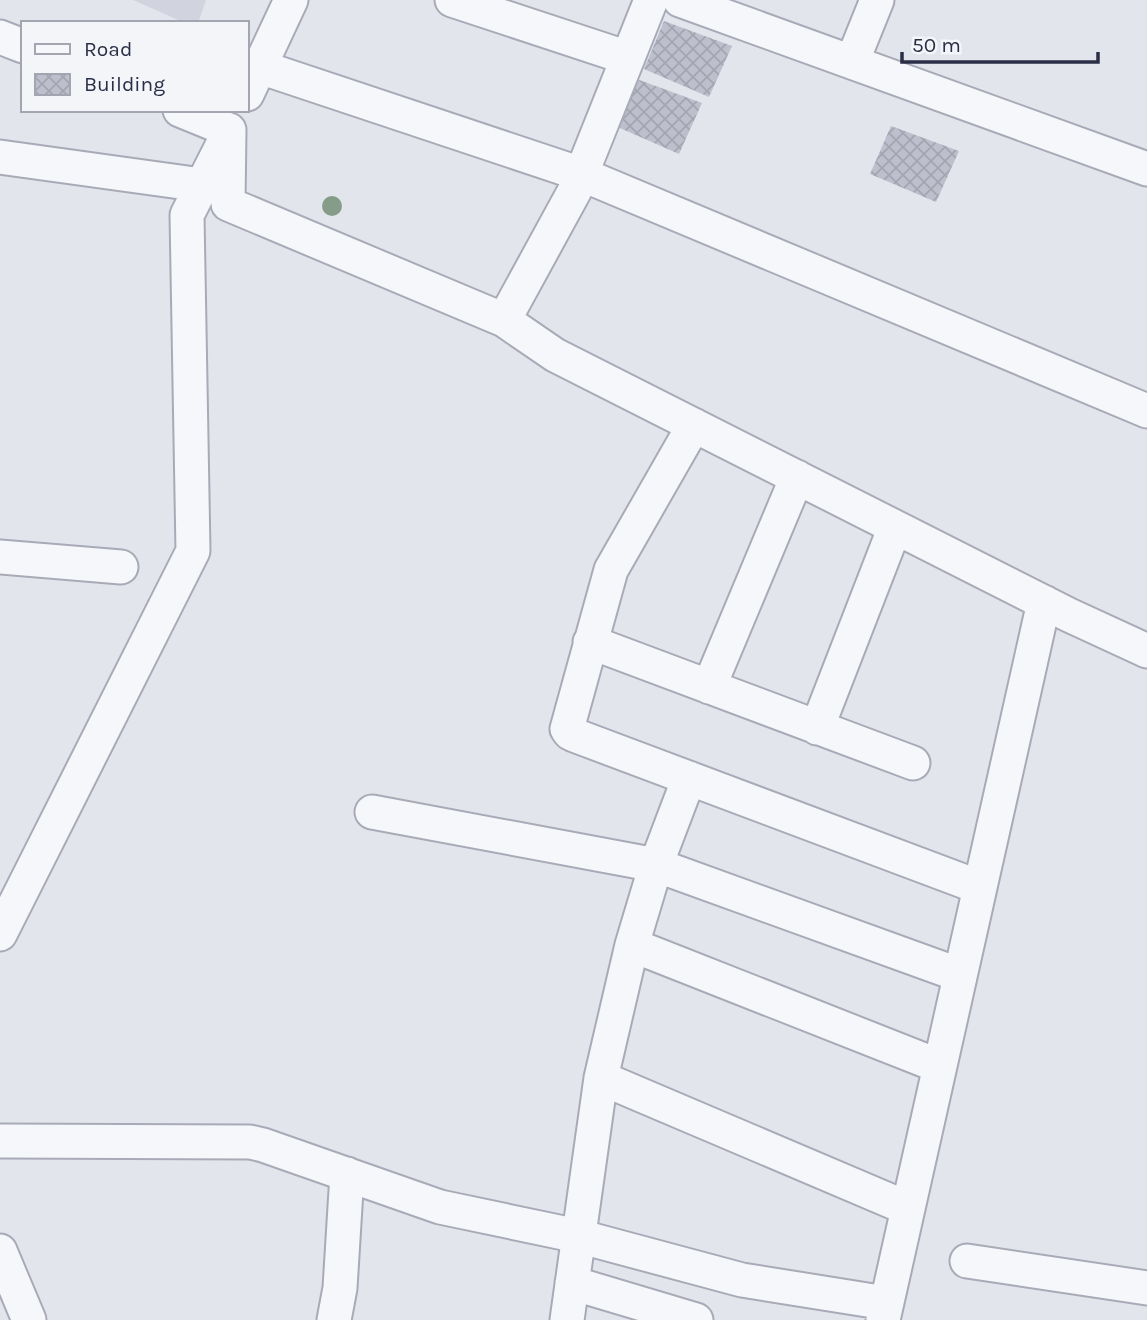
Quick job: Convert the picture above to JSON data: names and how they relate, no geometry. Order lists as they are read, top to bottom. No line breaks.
{"legend":["Road","Building"],"scale_bar":"50 m"}
